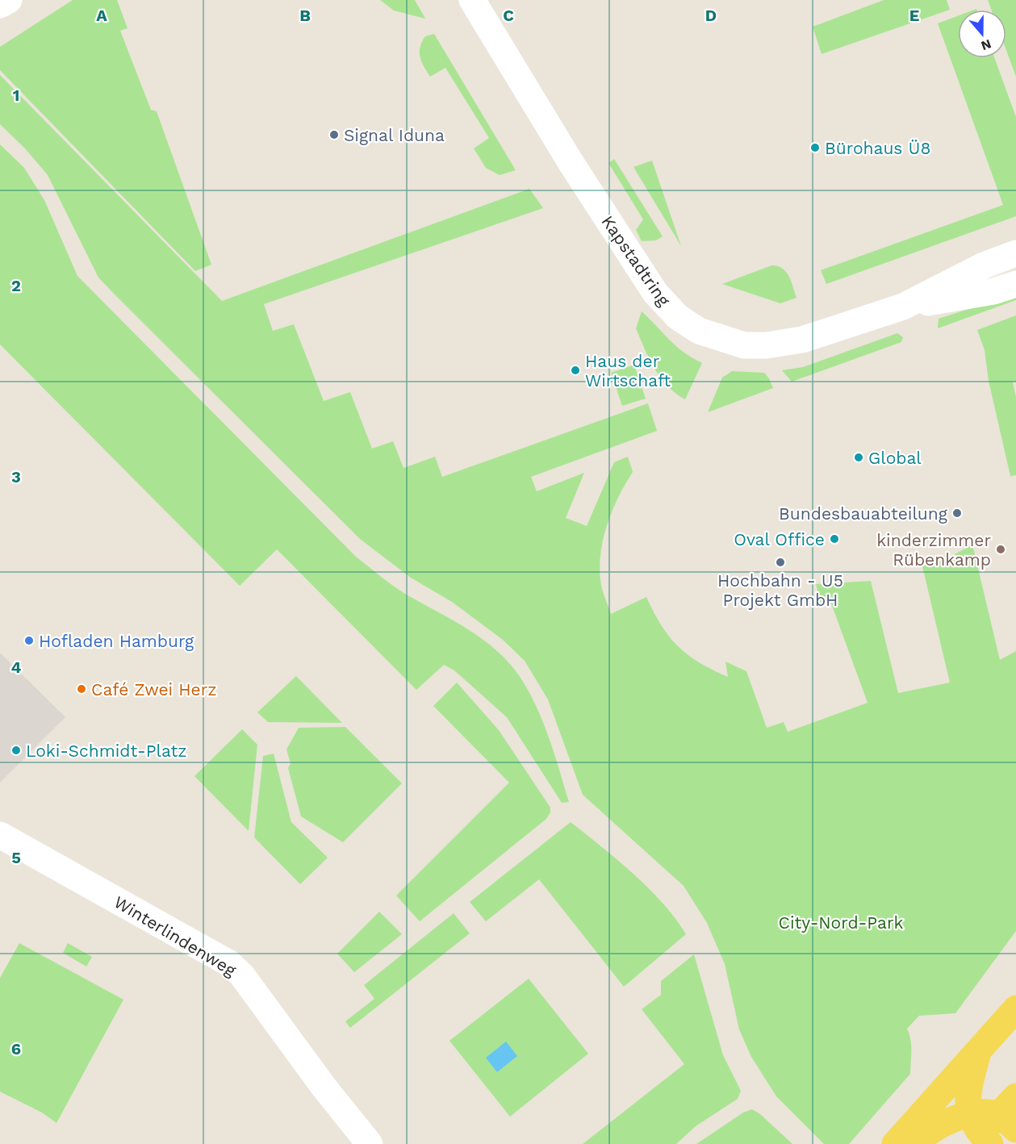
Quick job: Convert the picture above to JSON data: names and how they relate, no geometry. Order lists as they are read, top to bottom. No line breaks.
{"streets":{"street":["Kapstadtring","Winterlindenweg"]},"parks":["City-Nord-Park"],"places":["Signal Iduna","Bürohaus Ü8","Haus der Wirtschaft","Global","Bundesbauabteilung","Oval Office","kinderzimmer Rübenkamp","Hochbahn - U5 Projekt GmbH","Hofladen Hamburg","Café Zwei Herz","Loki-Schmidt-Platz"],"north":"bottom","grid":{"columns":["A","B","C","D","E"],"rows":["1","2","3","4","5","6"]}}
